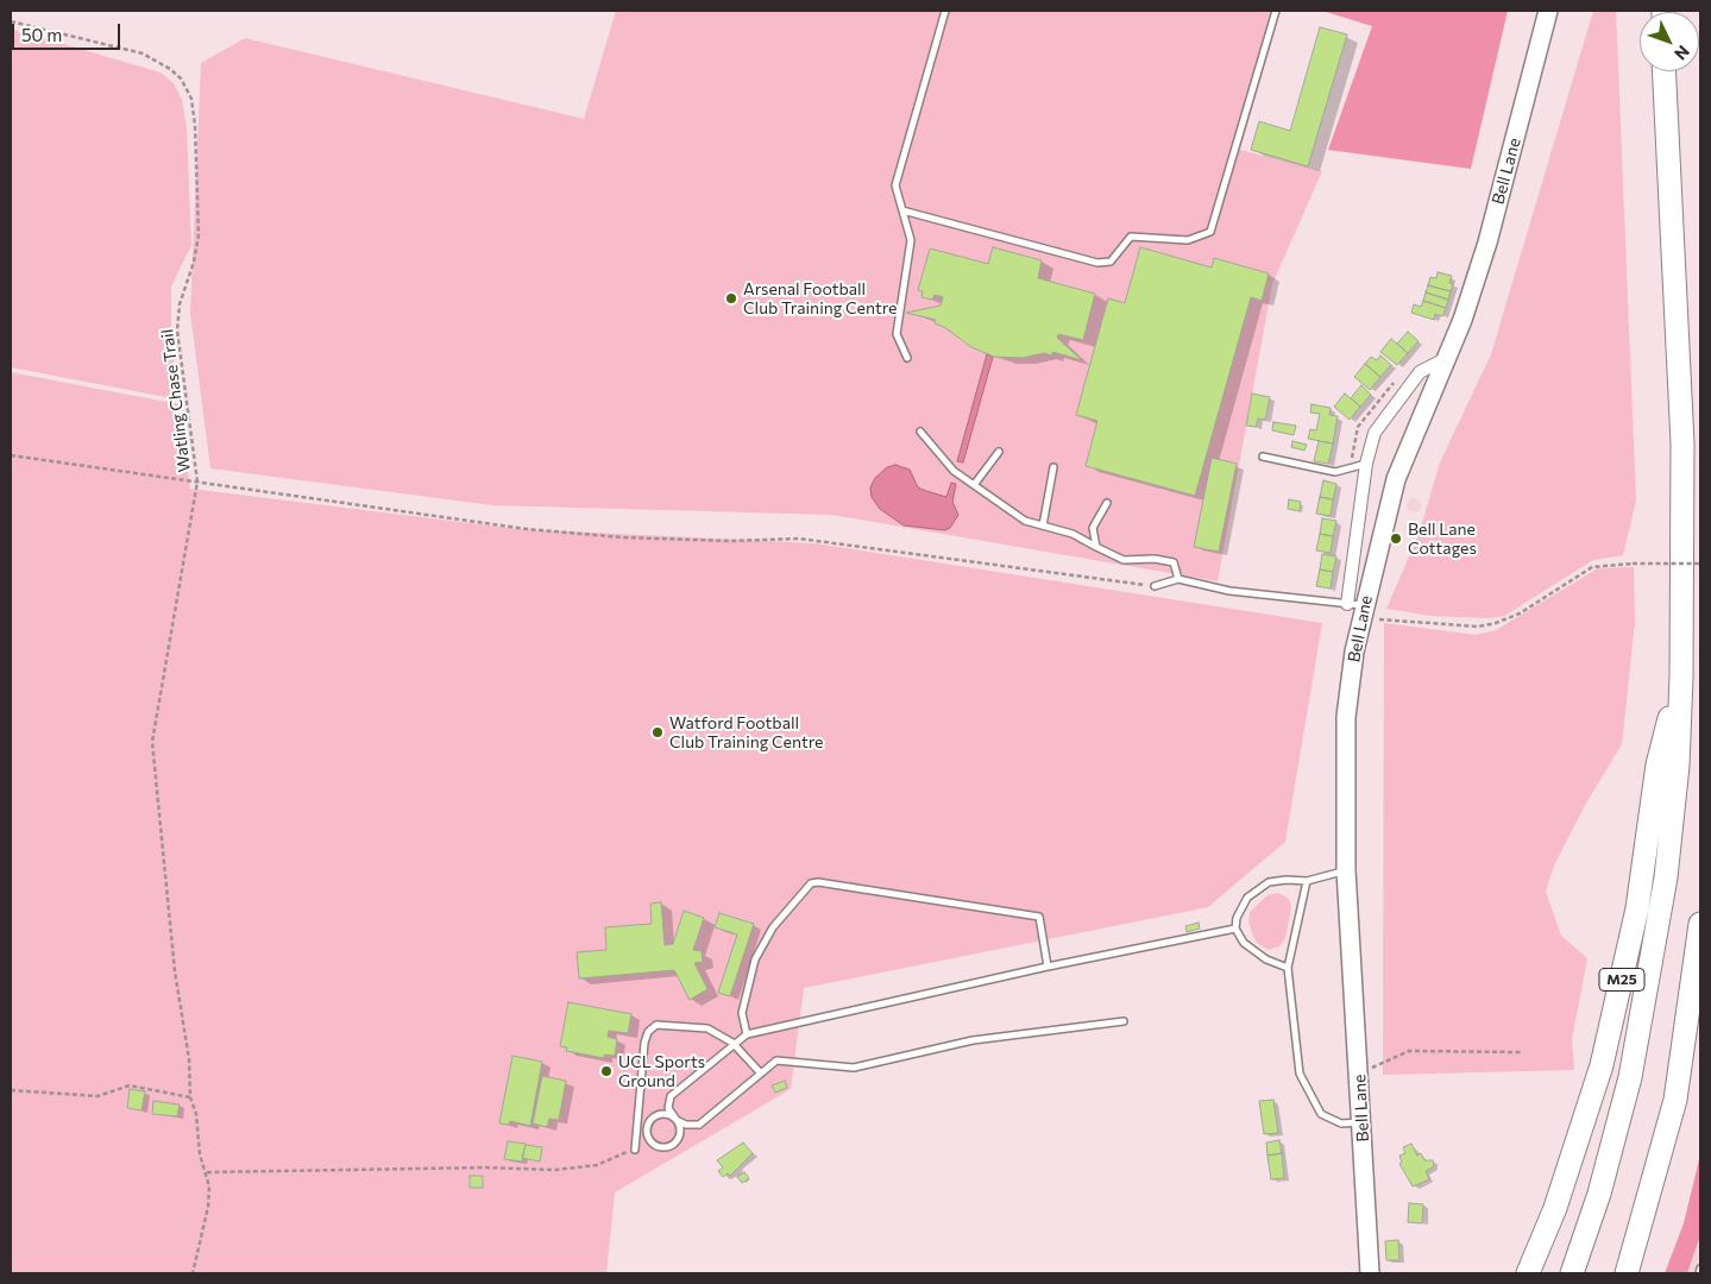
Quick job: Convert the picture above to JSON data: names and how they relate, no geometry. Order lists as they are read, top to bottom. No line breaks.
{"streets":{"highway":["M25"],"main road":["Bell Lane"],"path":["Watling Chase Trail"]},"places":["Arsenal Football Club Training Centre","Bell Lane Cottages","Watford Football Club Training Centre","UCL Sports Ground"],"scale_bar":"50 m","north":"bottom right"}
